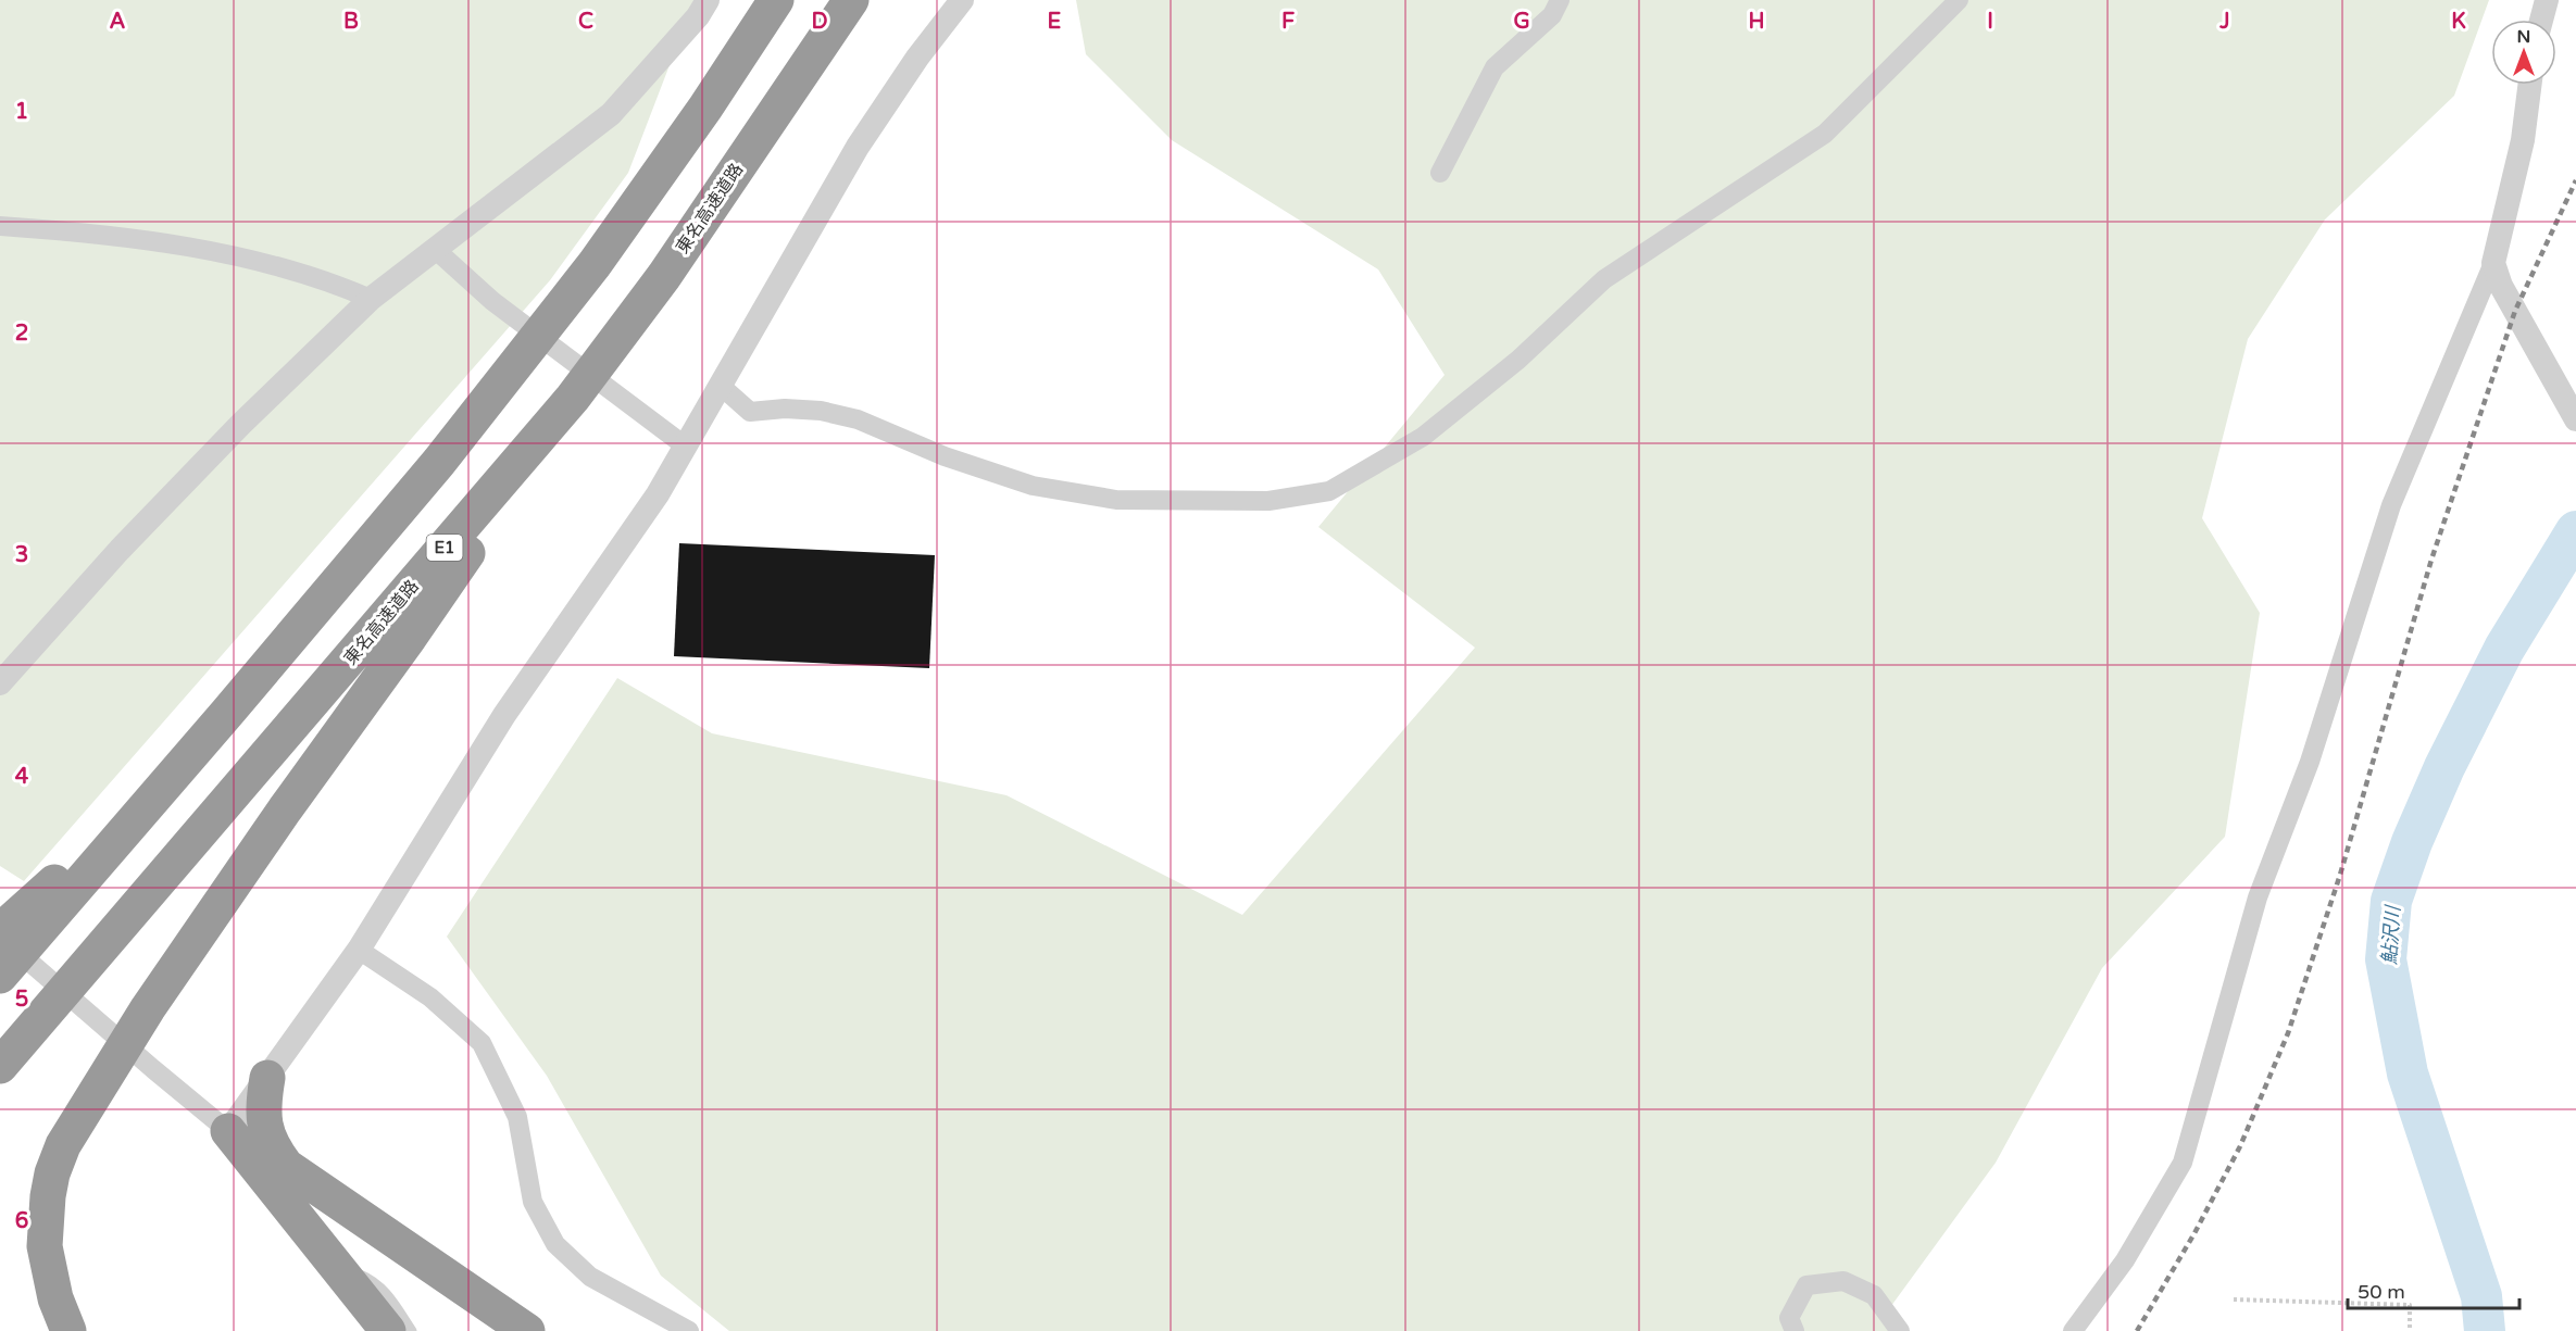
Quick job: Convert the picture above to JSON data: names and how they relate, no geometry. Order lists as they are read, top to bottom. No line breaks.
{"streets":{"highway":["東名高速道路","E1"]},"water":["鮎沢川"],"scale_bar":"50 m","north":"top","grid":{"columns":["A","B","C","D","E","F","G","H","I","J","K"],"rows":["1","2","3","4","5","6"]}}
